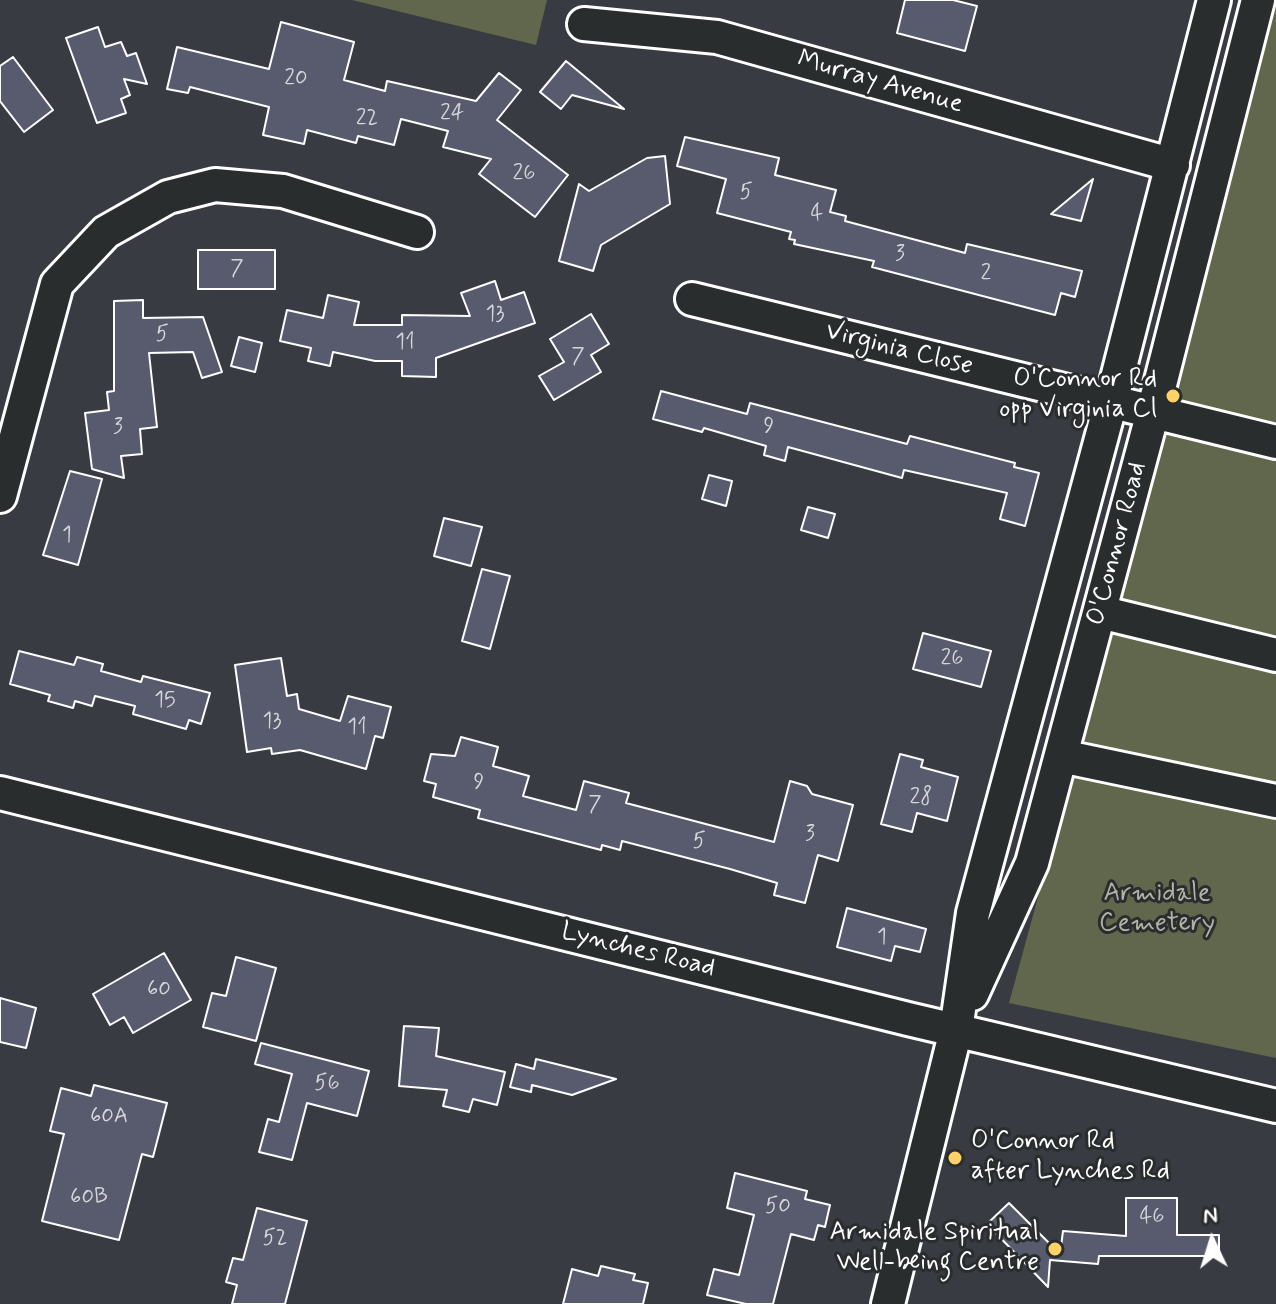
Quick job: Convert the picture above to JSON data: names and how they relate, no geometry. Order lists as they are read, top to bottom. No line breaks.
{"streets":{"street":["Murray Avenue","Virginia Close","O'Connor Road","Lynches Road"]},"crossings":[["Murray Avenue","O'Connor Road"],["Virginia Close","O'Connor Road"],["O'Connor Road","Lynches Road"]],"parks":["Armidale Cemetery"],"places":["O'Connor Rd opp Virginia Cl","O'Connor Rd after Lynches Rd","Armidale Spiritual Well-being Centre"],"house_numbers":["20","24","22","26","5","4","3","7","2","13","5","11","7","9","3","1","26","15","13","11","9","28","7","3","5","1","60","56","60A","60B","50","46","52"],"north":"top"}
